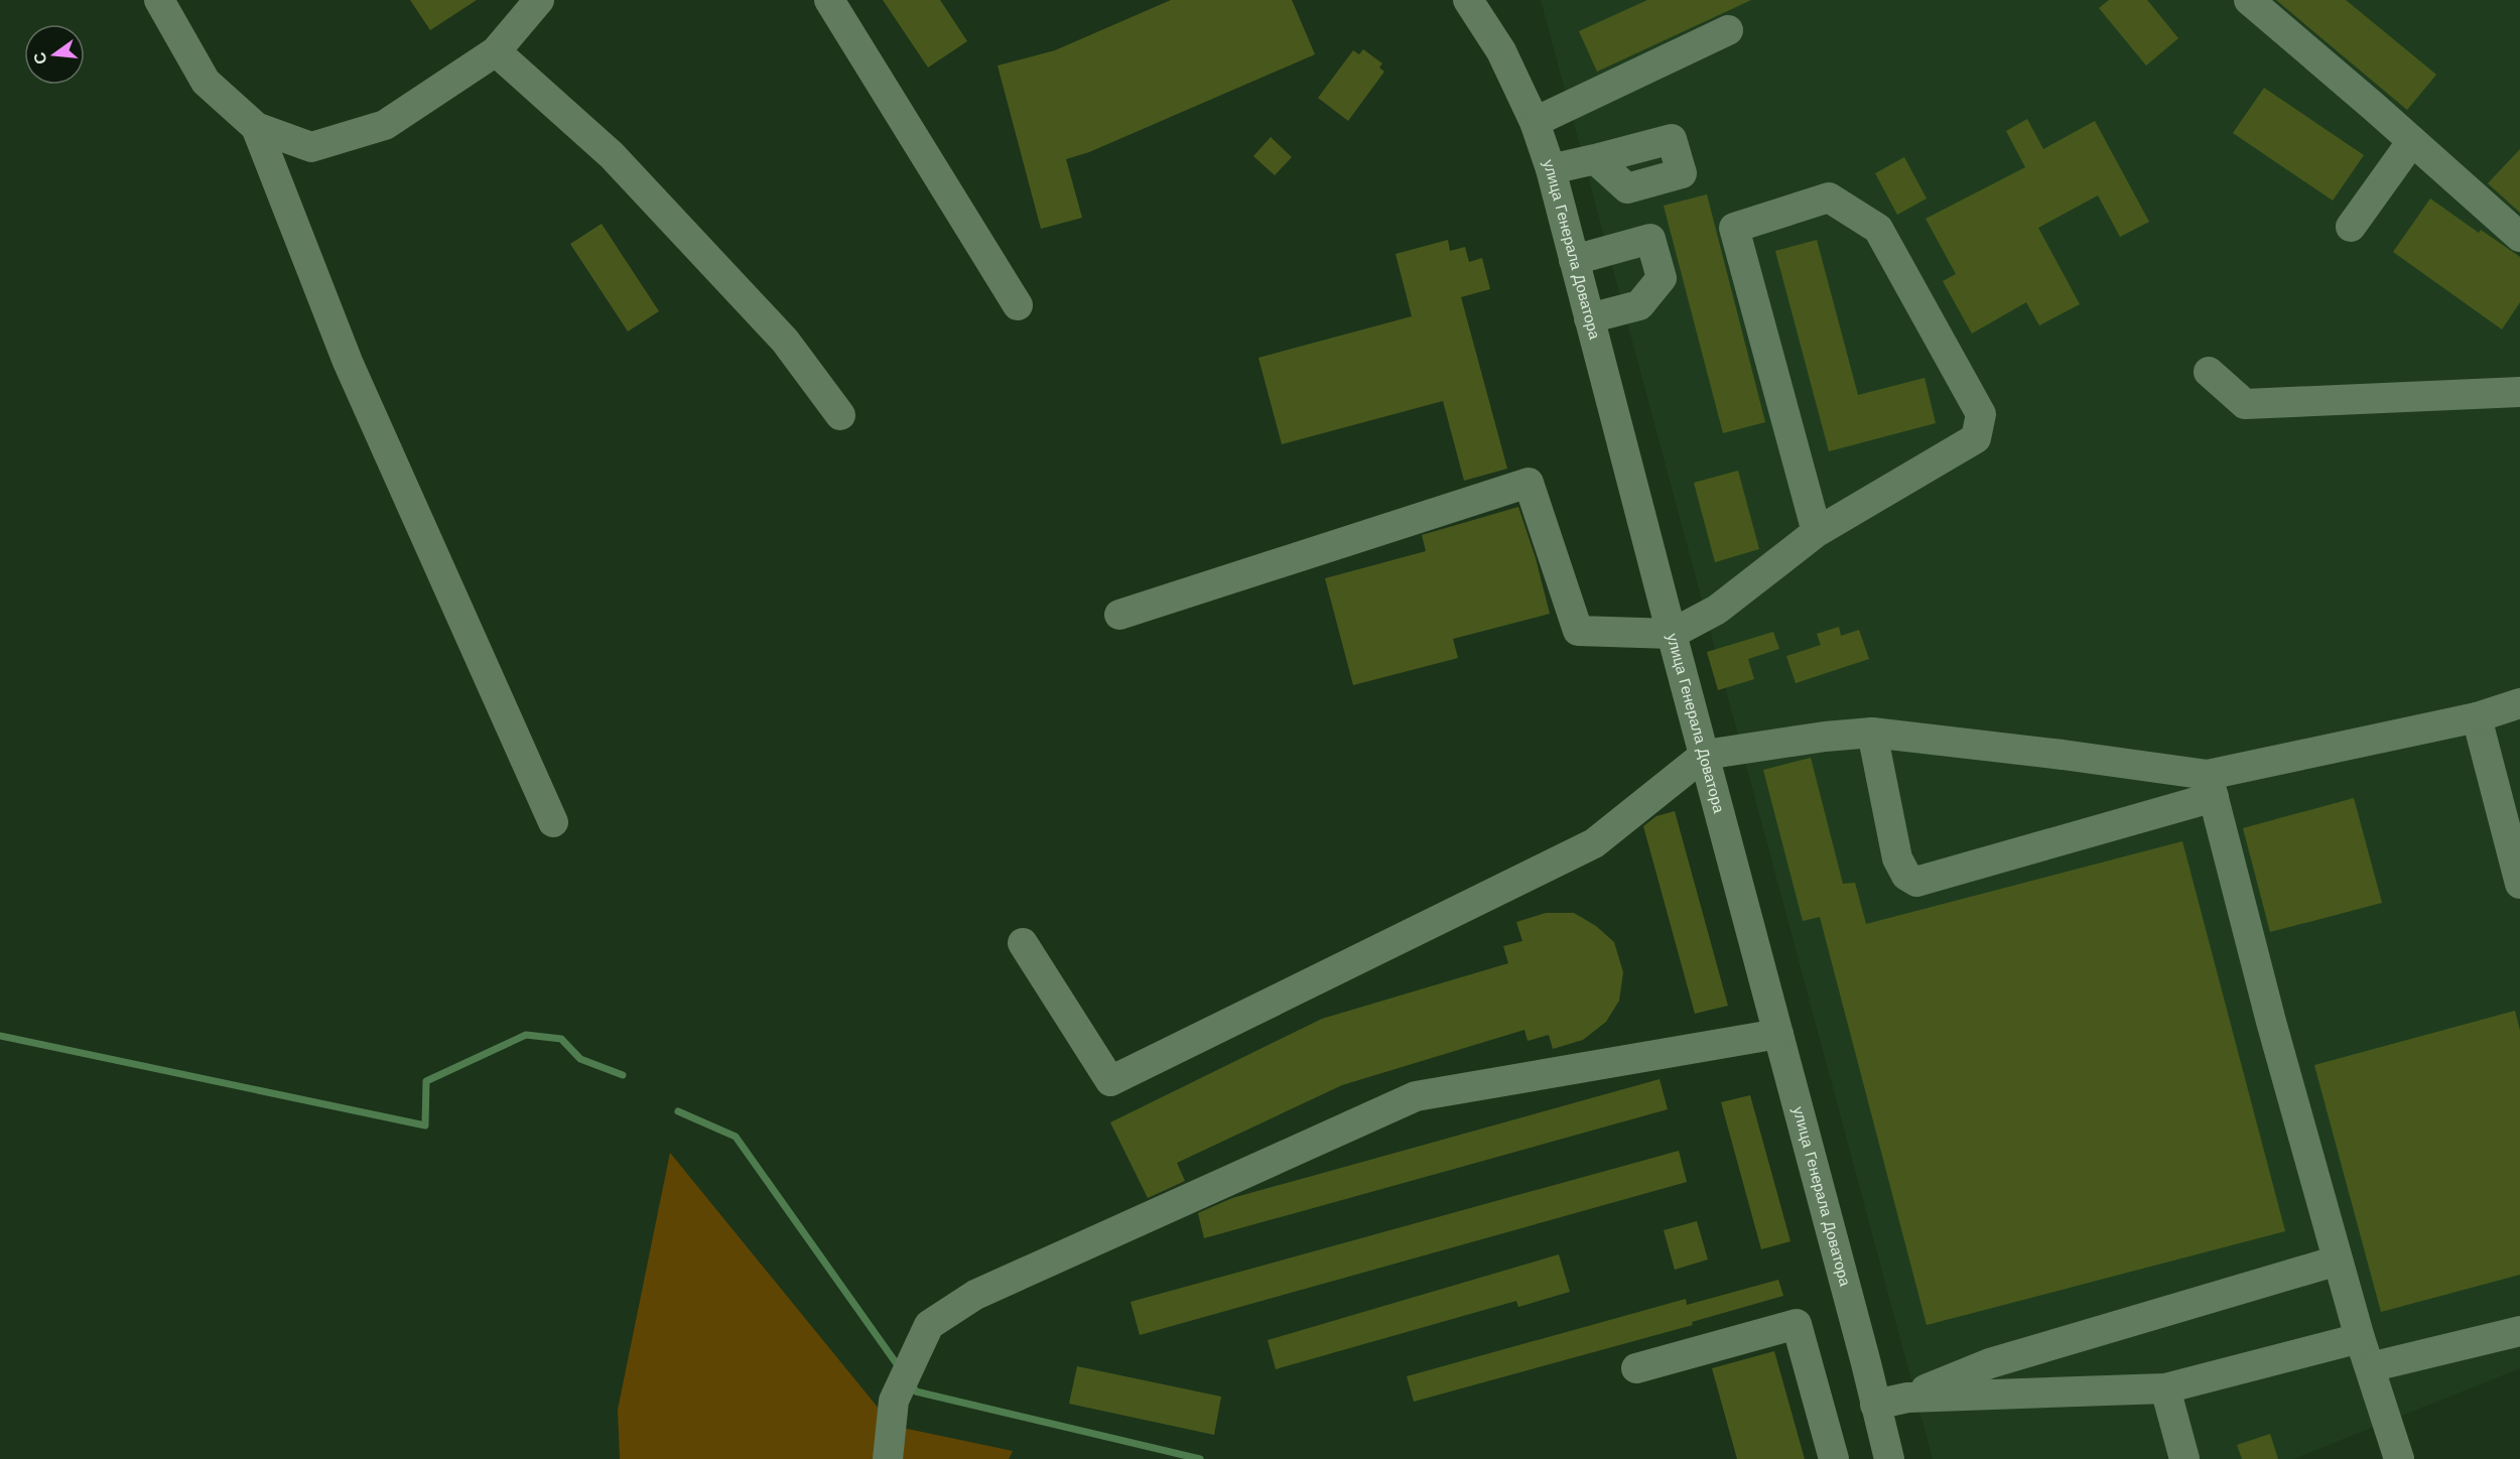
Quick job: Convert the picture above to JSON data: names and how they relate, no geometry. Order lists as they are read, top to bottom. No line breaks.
{"streets":{"street":["улица Генерала Доватора"]},"north":"left"}
